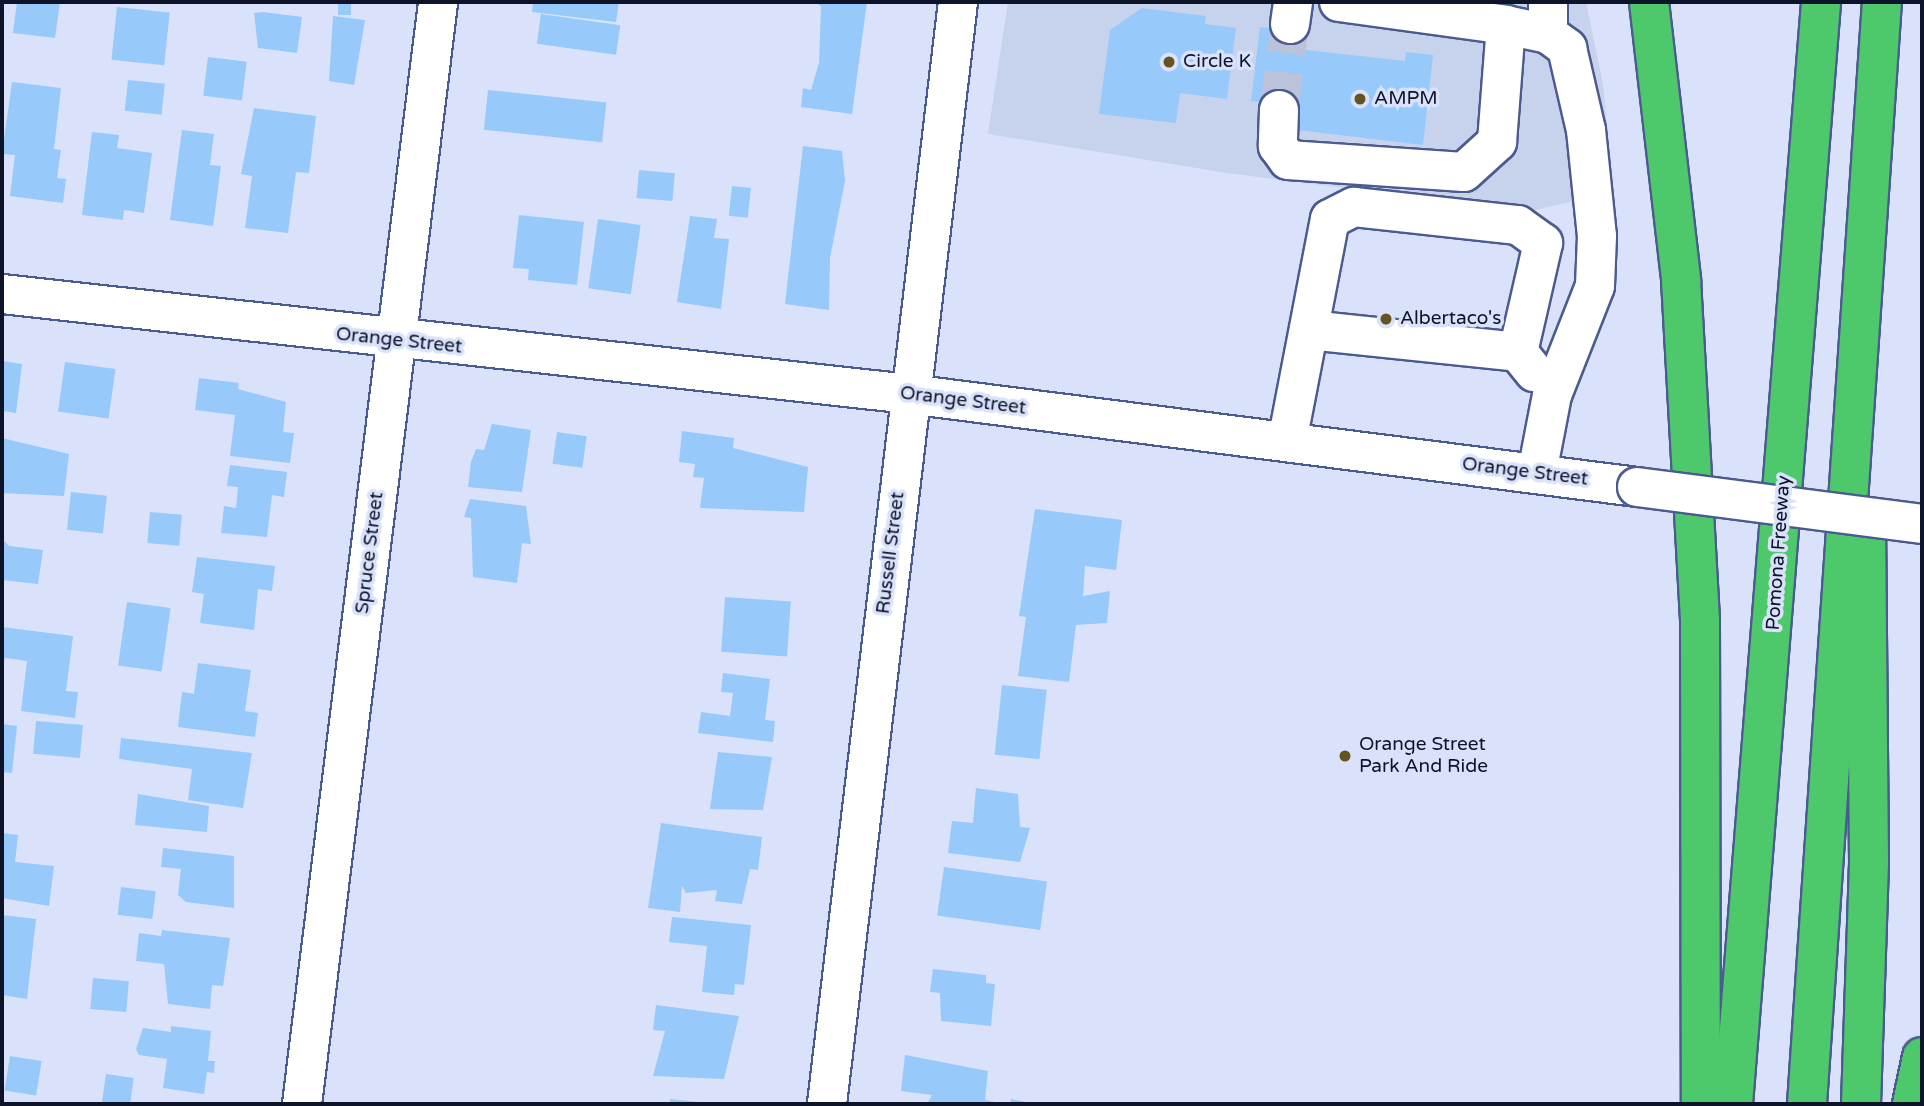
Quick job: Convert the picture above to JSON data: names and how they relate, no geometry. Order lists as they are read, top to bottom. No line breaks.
{"streets":{"highway":["Pomona Freeway"],"street":["Orange Street","Spruce Street","Russell Street"]},"crossings":[["Orange Street","Spruce Street"],["Orange Street","Russell Street"]],"places":["Circle K","AMPM","Albertaco's","Orange Street Park And Ride"]}
